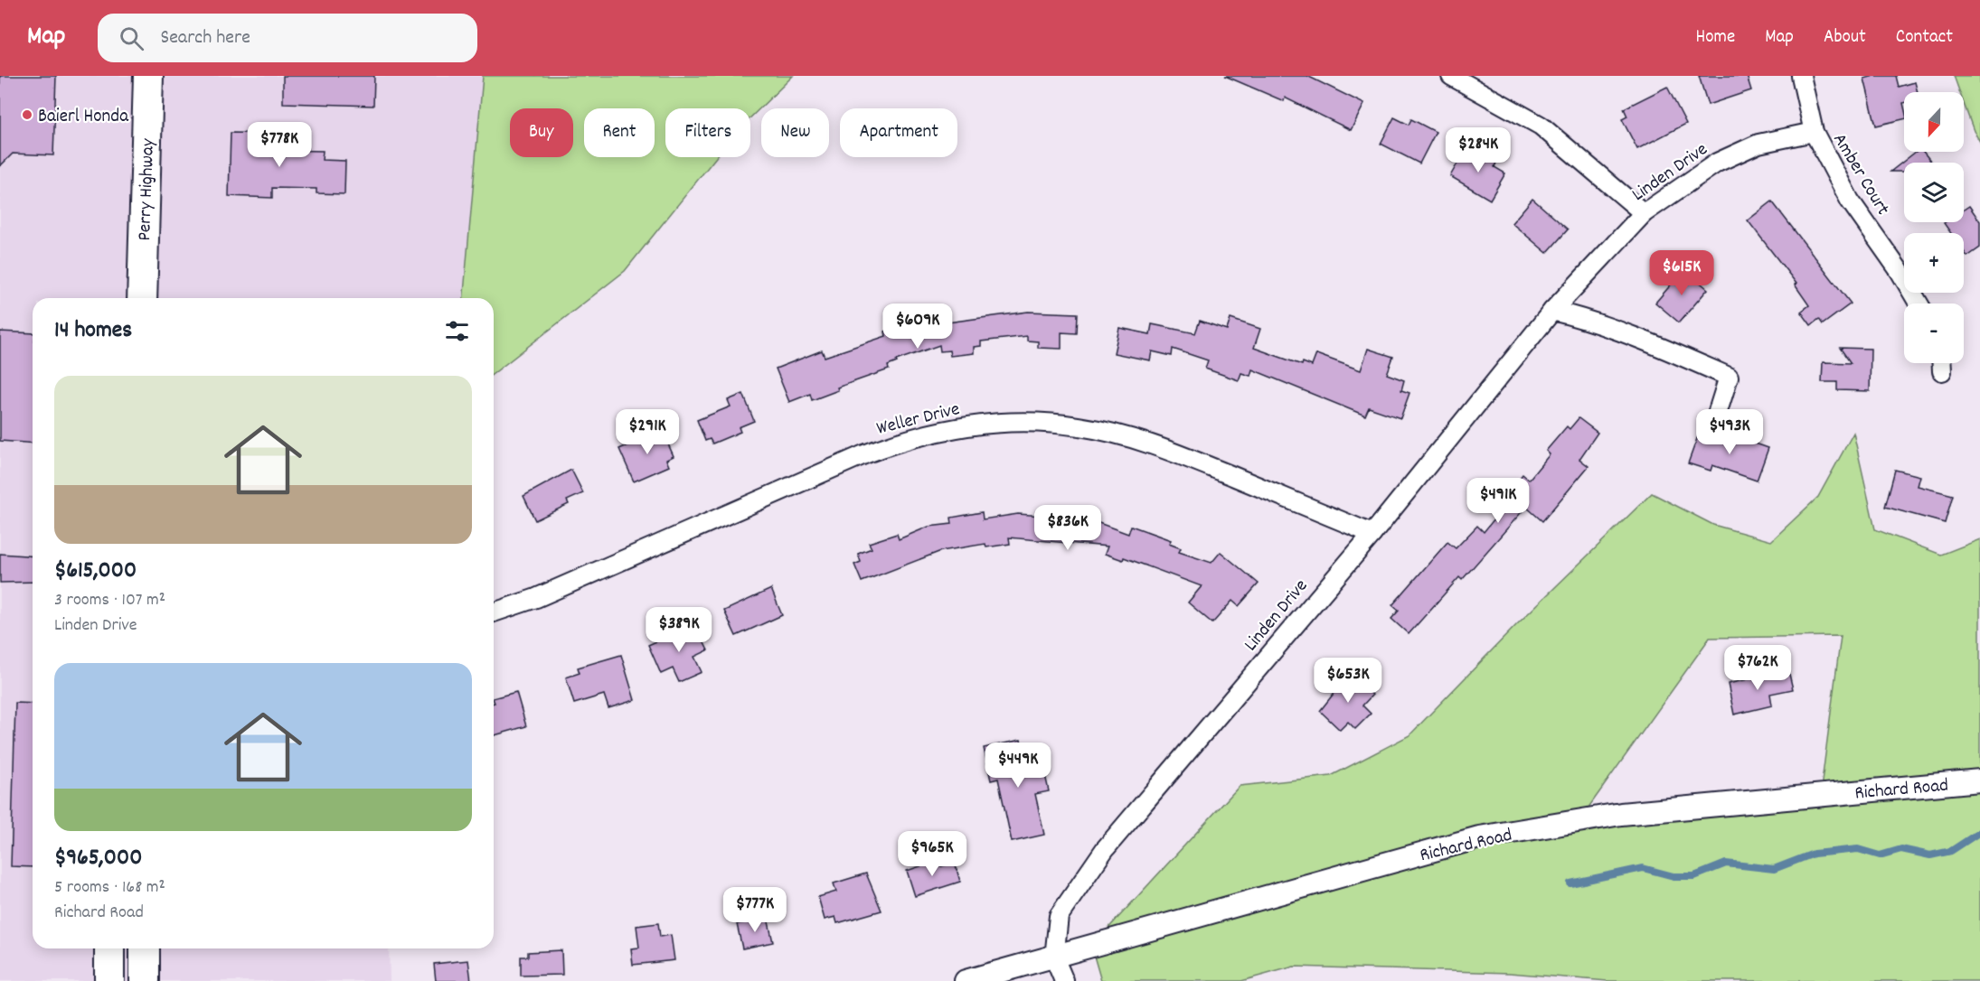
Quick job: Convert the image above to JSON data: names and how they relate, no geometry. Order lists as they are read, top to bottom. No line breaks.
{"streets":{"highway":["Perry Highway"],"street":["Linden Drive","Amber Court","Weller Drive","Richard Road"]},"crossings":[["Linden Drive","Amber Court"],["Linden Drive","Weller Drive"],["Linden Drive","Richard Road"]],"places":["Baierl Honda"],"north":"bottom","page":{"header":"Map","search":"Search here","nav":["Home","Map","About","Contact"],"map_buttons":["+","−"],"chip":["Buy","Rent","Filters","New","Apartment"],"price":["$778K","$284K","$615K","$609K","$291K","$493K","$491K","$836K","$389K","$762K","$653K","$449K","$965K","$777K"],"heading":"14 homes","list":[{"name":"$615,000","note":"3 rooms · 107 m² · Linden Drive"},{"name":"$965,000","note":"5 rooms · 168 m² · Richard Road"}]}}
